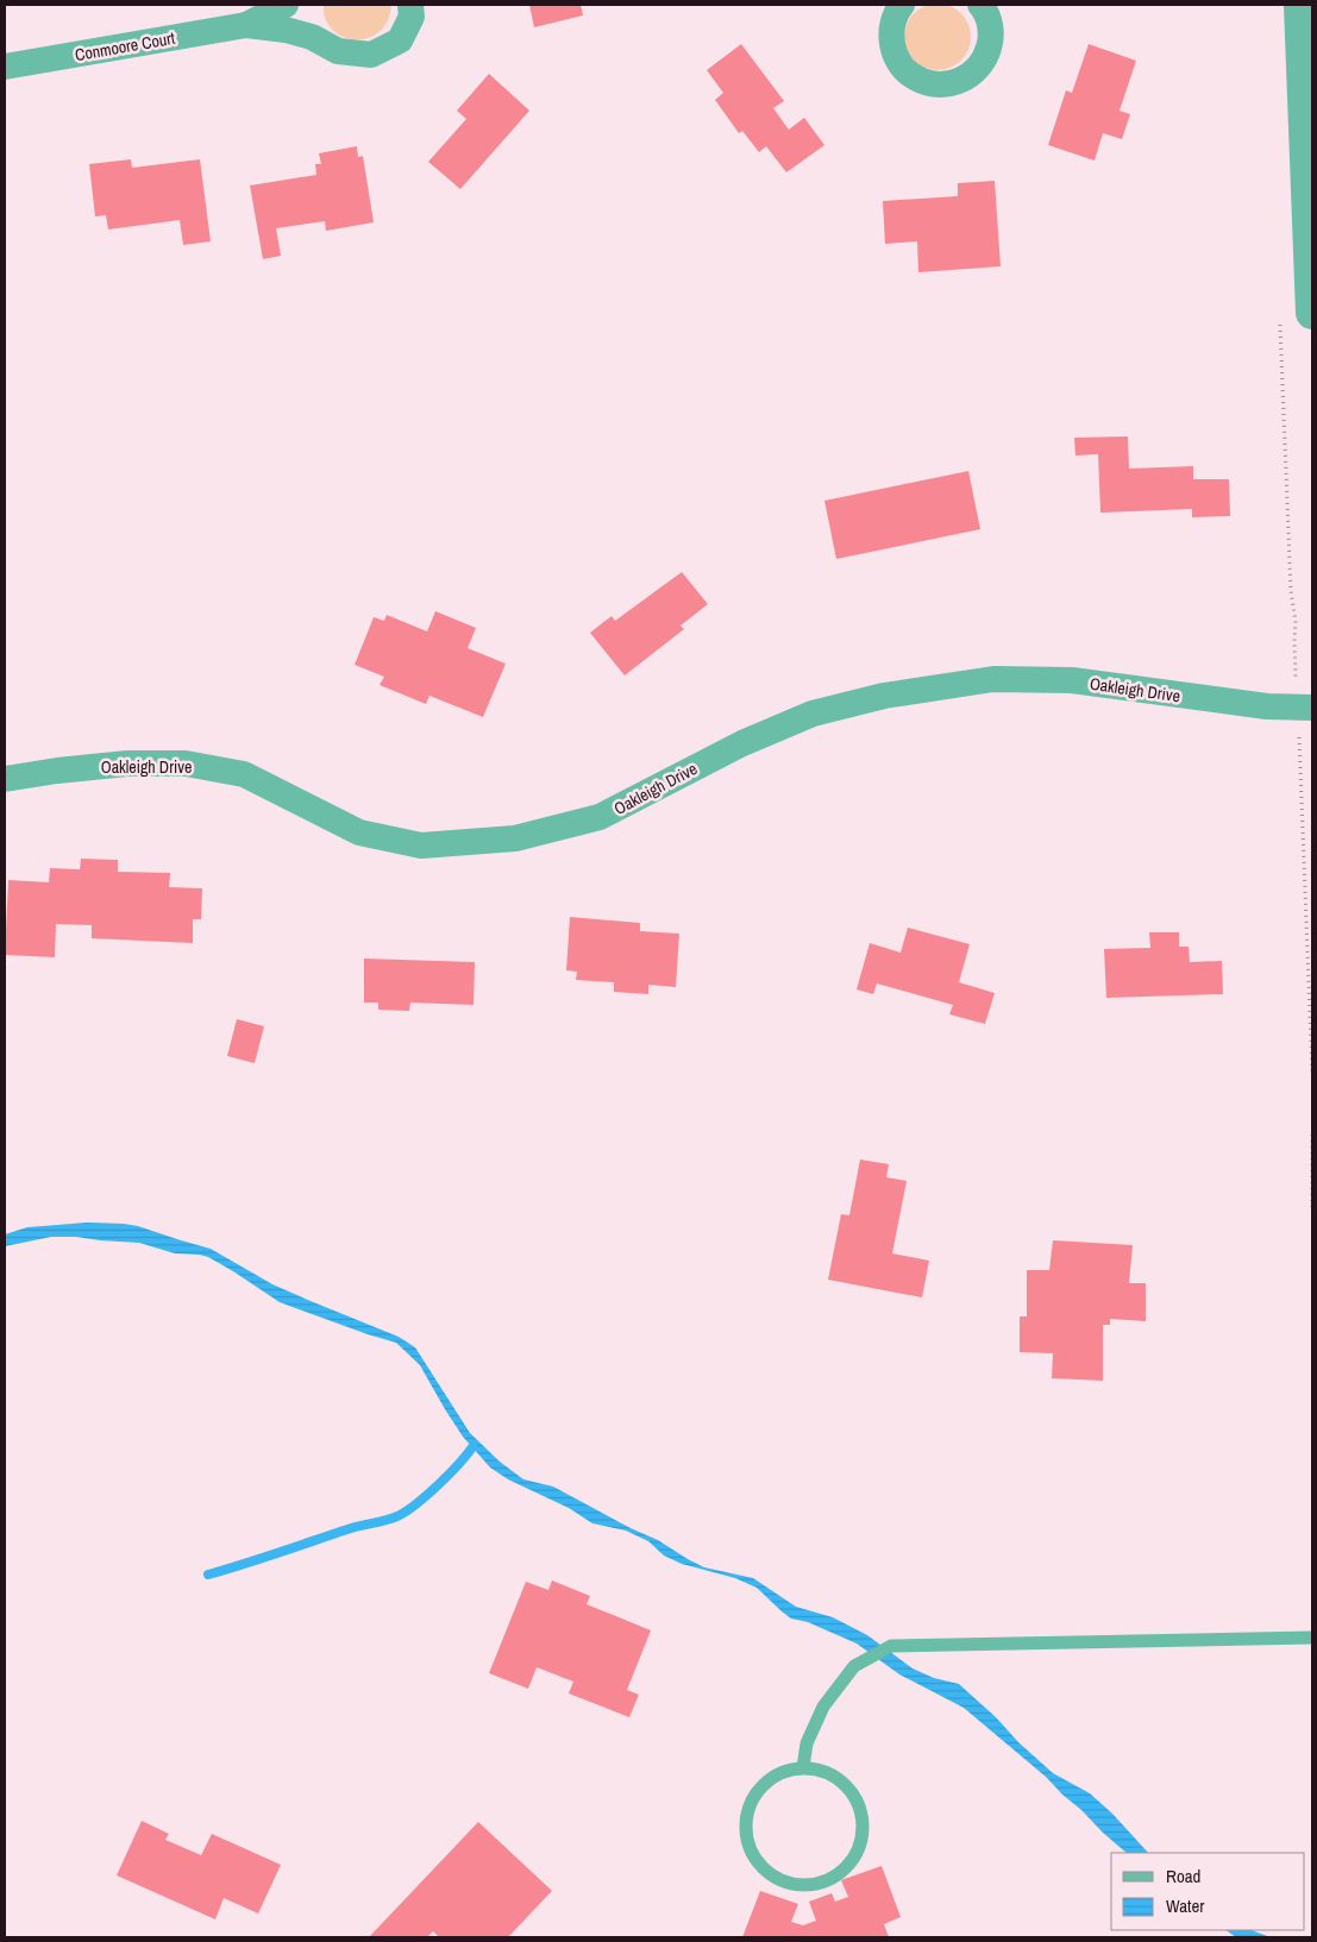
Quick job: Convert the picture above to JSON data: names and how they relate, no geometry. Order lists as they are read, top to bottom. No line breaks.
{"streets":{"street":["Conmoore Court","Oakleigh Drive"]},"legend":["Road","Water"]}
